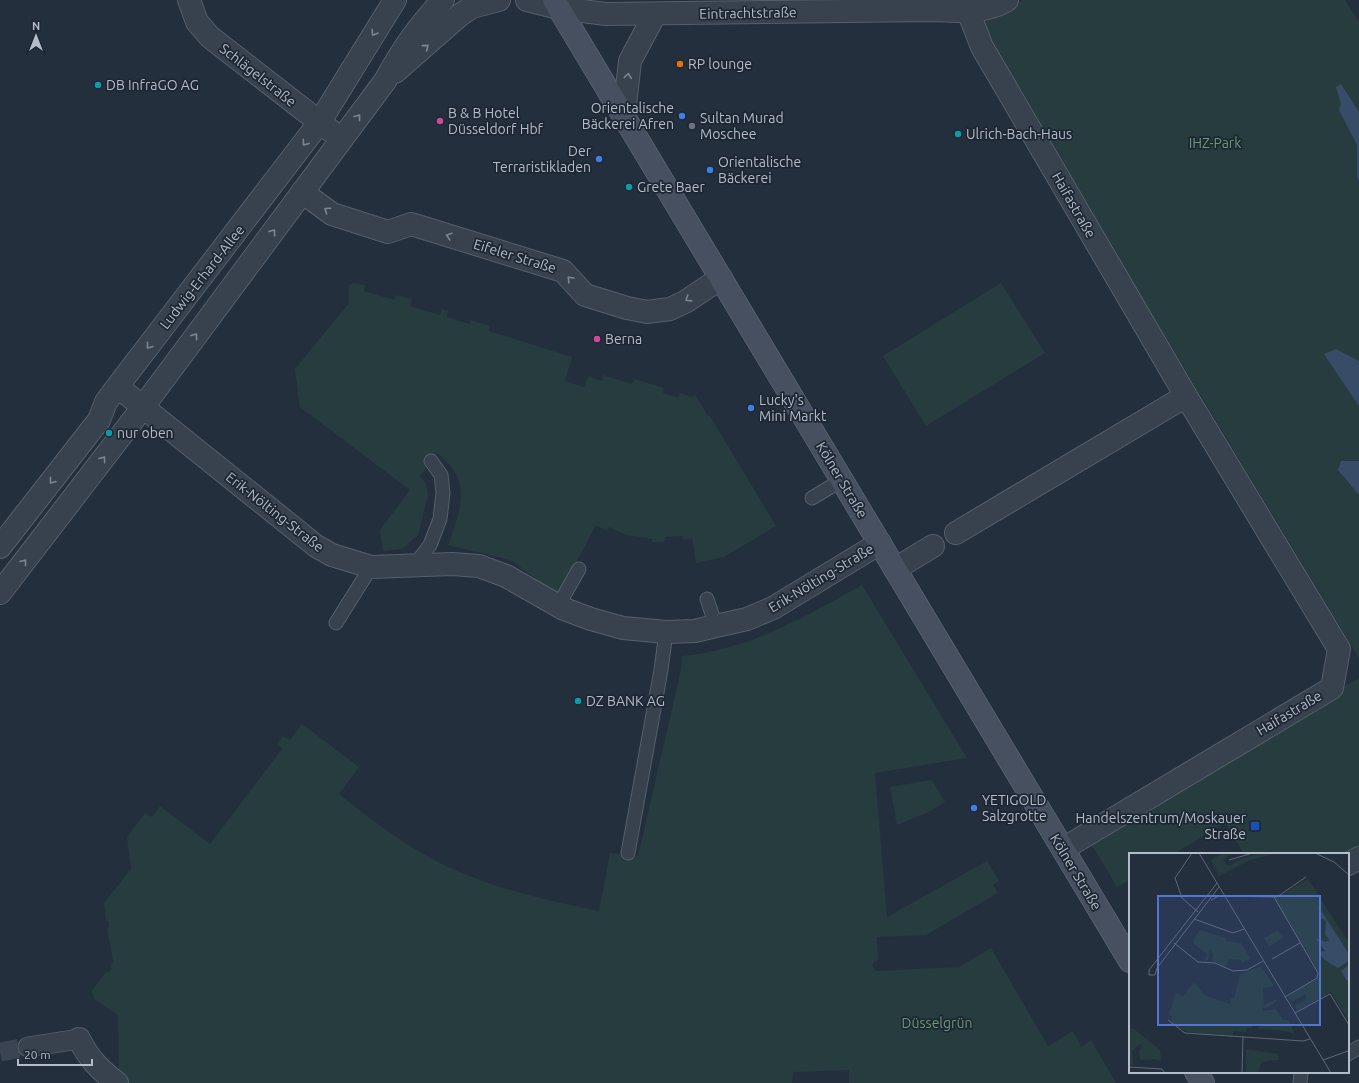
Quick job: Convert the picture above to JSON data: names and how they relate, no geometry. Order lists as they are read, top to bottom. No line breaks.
{"streets":{"main road":["Kölner Straße"],"street":["Eintrachtstraße","Schlägelstraße","Haifastraße","Eifeler Straße","Ludwig-Erhard-Allee","Erik-Nölting-Straße"]},"crossings":[["Eintrachtstraße","Haifastraße"],["Eintrachtstraße","Kölner Straße"],["Schlägelstraße","Ludwig-Erhard-Allee"],["Haifastraße","Kölner Straße"],["Eifeler Straße","Ludwig-Erhard-Allee"],["Eifeler Straße","Kölner Straße"],["Ludwig-Erhard-Allee","Erik-Nölting-Straße"],["Kölner Straße","Erik-Nölting-Straße"]],"one_way":["Eifeler Straße"],"parks":["IHZ-Park","Düsselgrün"],"places":{"other":["RP lounge","DB InfraGO AG","Orientalische Bäckerei Afren","B & B Hotel Düsseldorf Hbf","Sultan Murad Moschee","Ulrich-Bach-Haus","Der Terraristikladen","Orientalische Bäckerei","Grete Baer","Berna","Lucky's Mini Markt","nur oben","DZ BANK AG","YETIGOLD Salzgrotte"],"transit":["Handelszentrum/Moskauer Straße"]},"scale_bar":"20 m","north":"top"}
